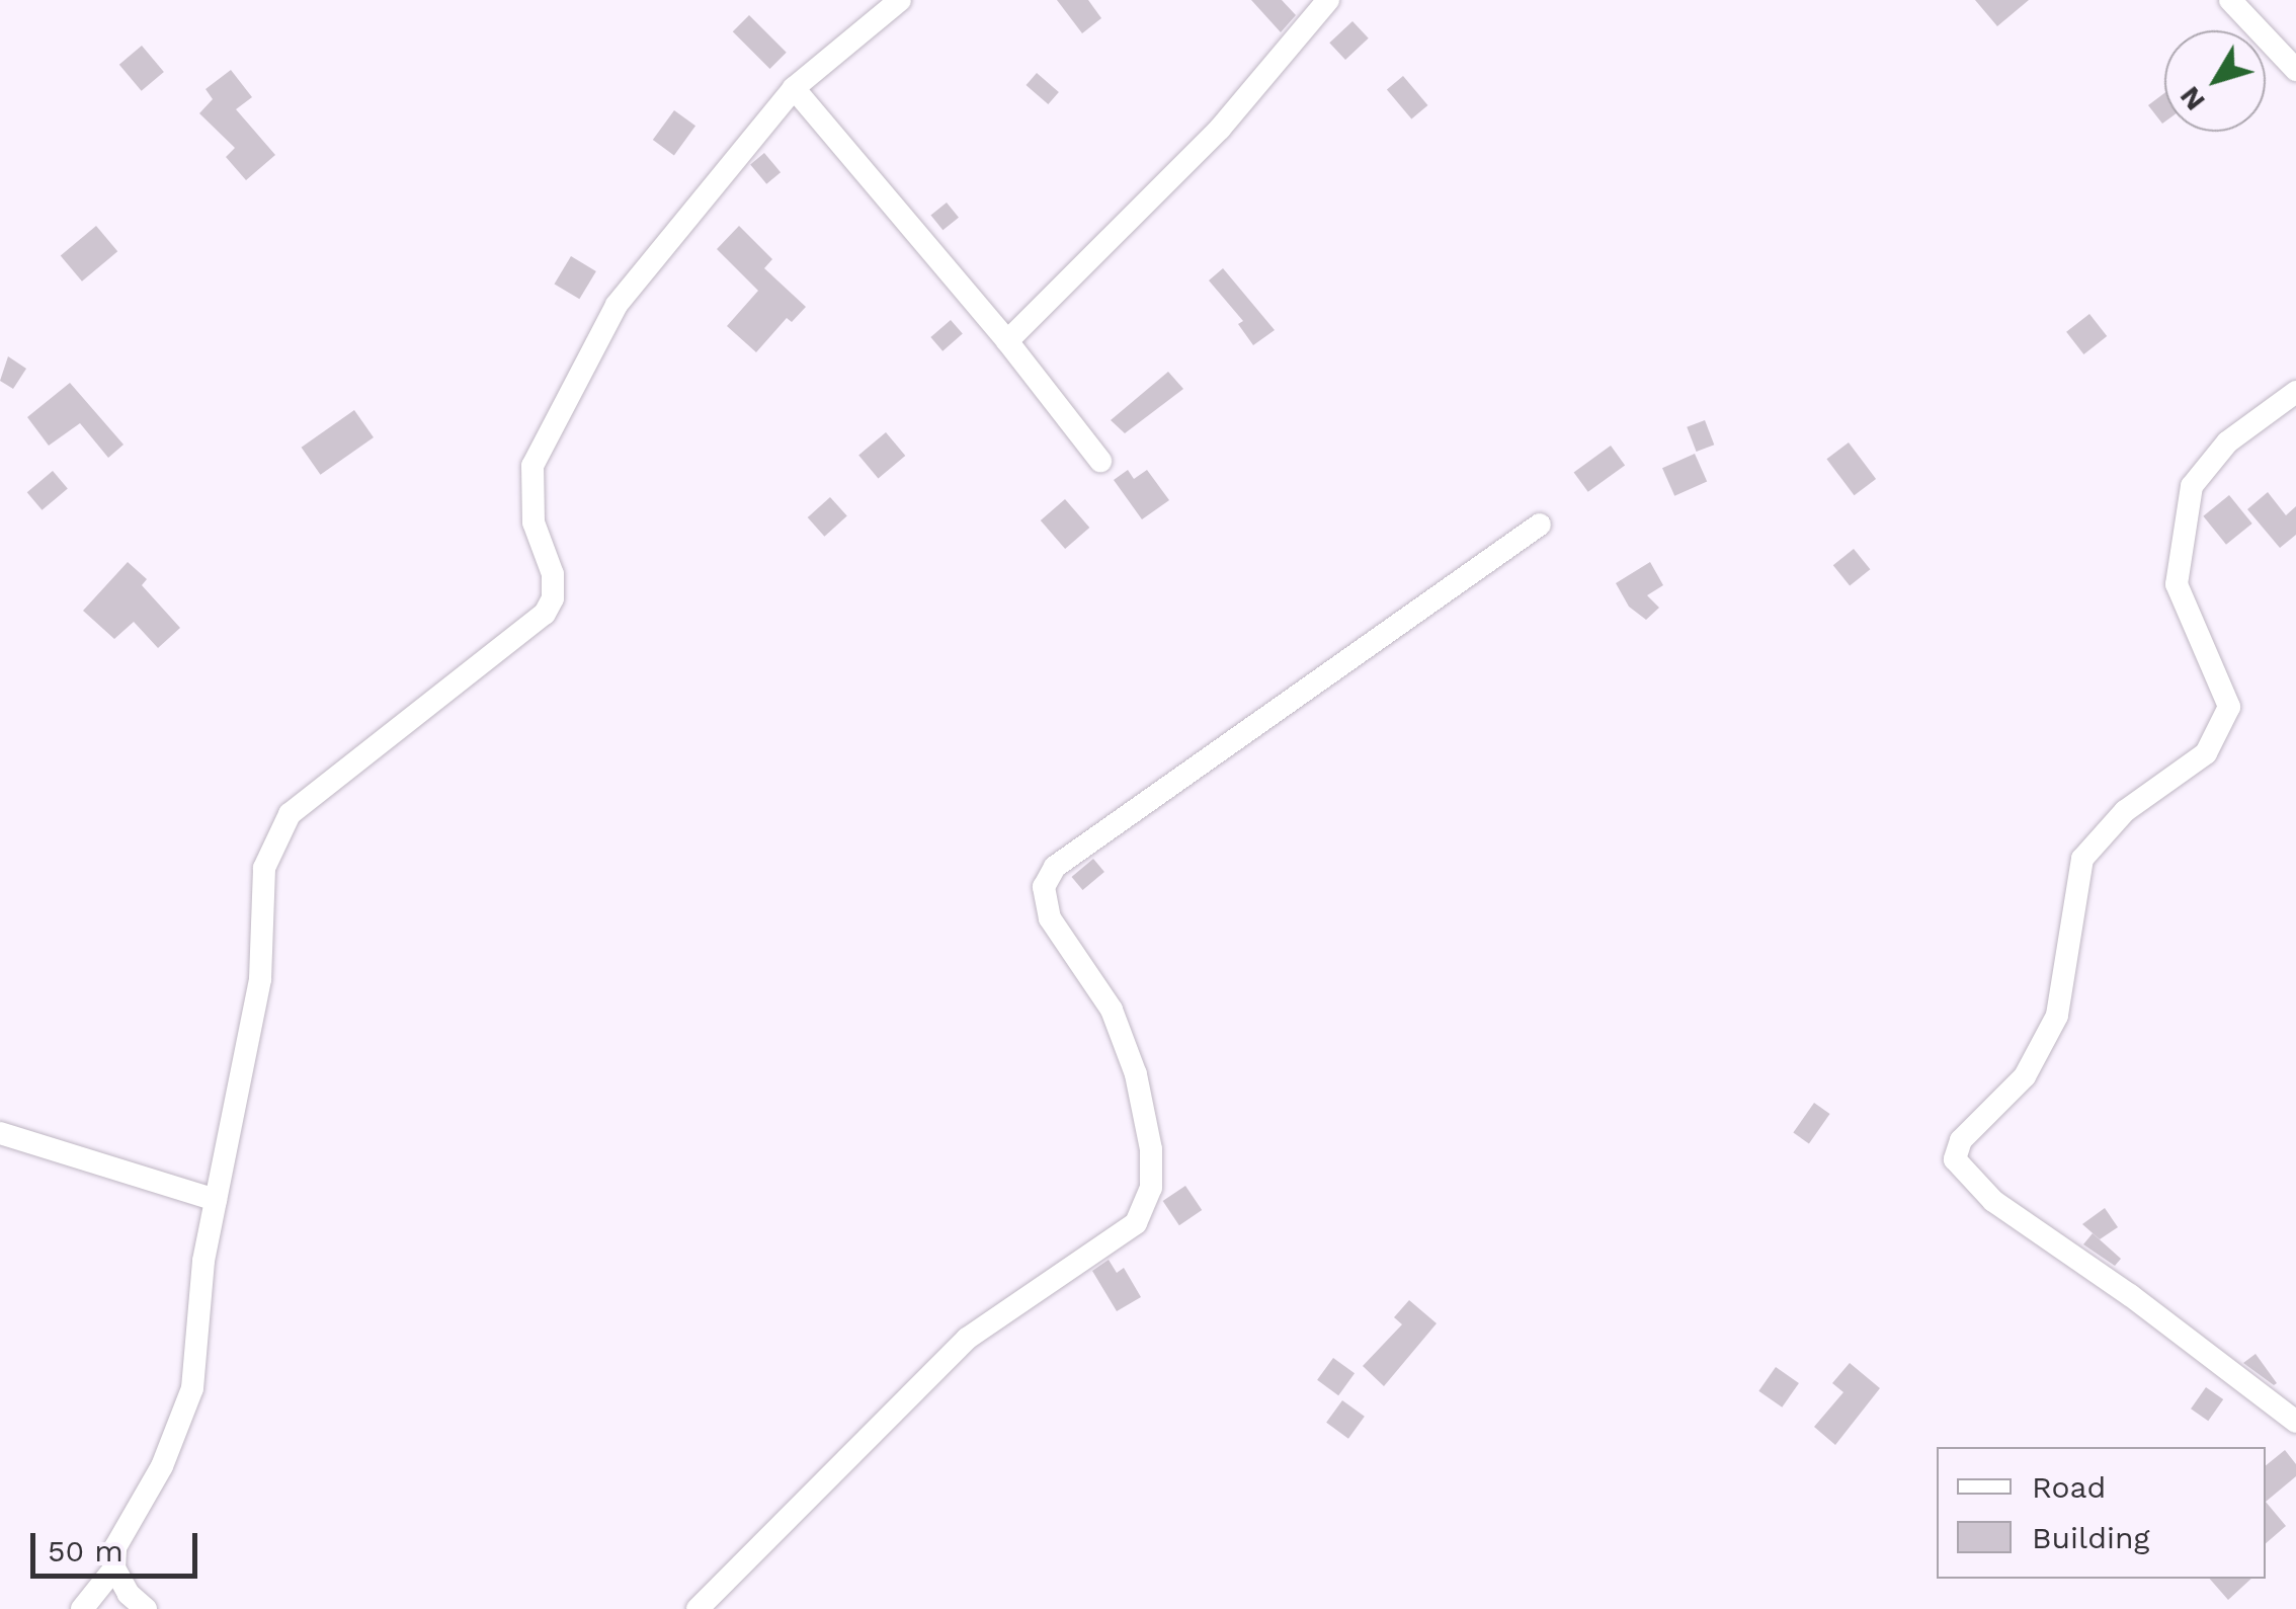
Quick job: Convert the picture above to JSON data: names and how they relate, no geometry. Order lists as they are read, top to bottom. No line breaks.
{"legend":["Road","Building"],"scale_bar":"50 m","north":"bottom left"}
